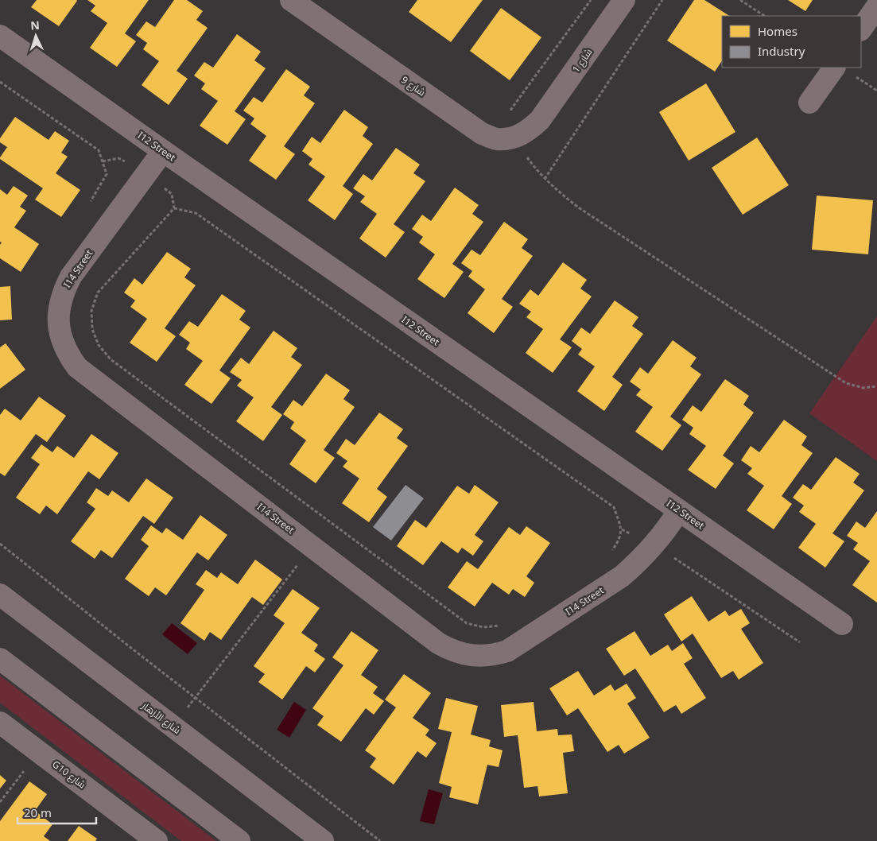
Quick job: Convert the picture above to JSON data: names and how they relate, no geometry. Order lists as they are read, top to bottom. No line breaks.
{"streets":{"street":["شارع 1","شارع 9","I12 Street","I14 Street","شارع الأزهار","G10 شارع"]},"crossings":[["شارع 1","شارع 9"],["I12 Street","I14 Street"]],"legend":["Homes","Industry"],"scale_bar":"20 m","north":"top"}
